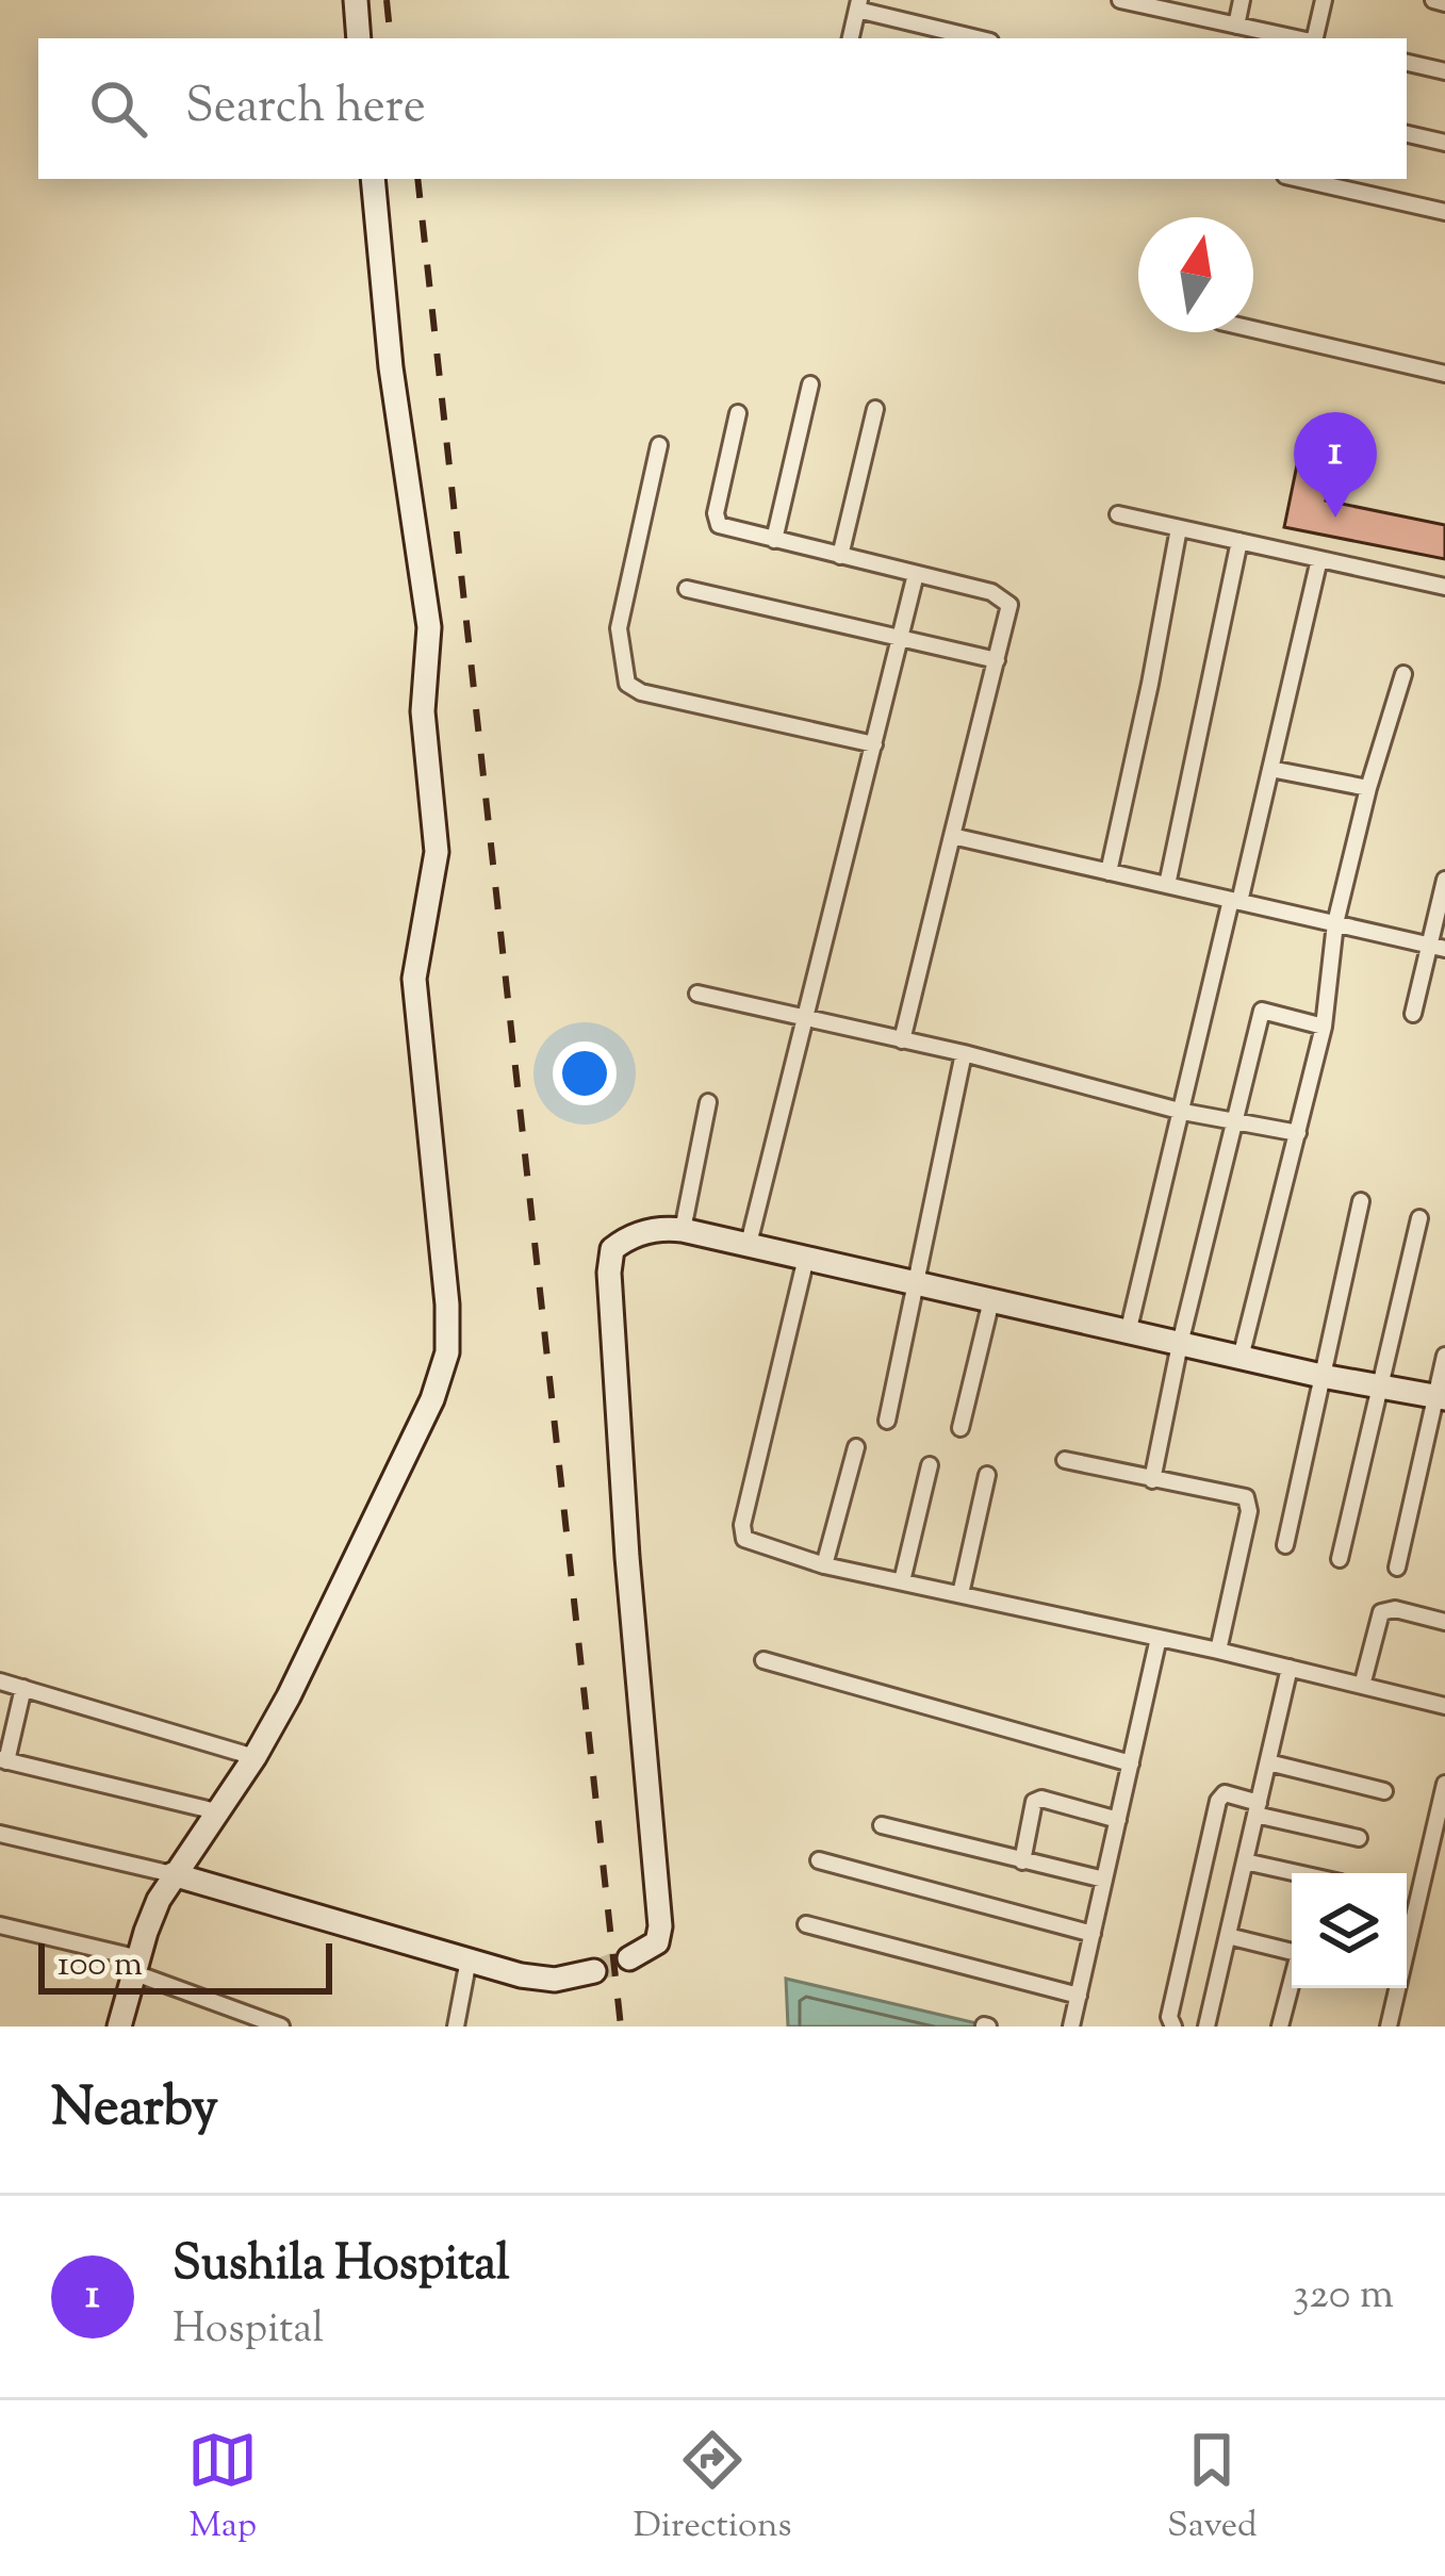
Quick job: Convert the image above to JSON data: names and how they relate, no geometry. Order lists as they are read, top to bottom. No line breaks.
{"scale_bar":"100 m","north":"top","page":{"search":"Search here","pins":"1","scale":"100 m","heading":"Nearby","list":[{"mark":"1","name":"Sushila Hospital","note":"Hospital","value":"320 m"}],"nav":["Map","Directions","Saved"]}}
